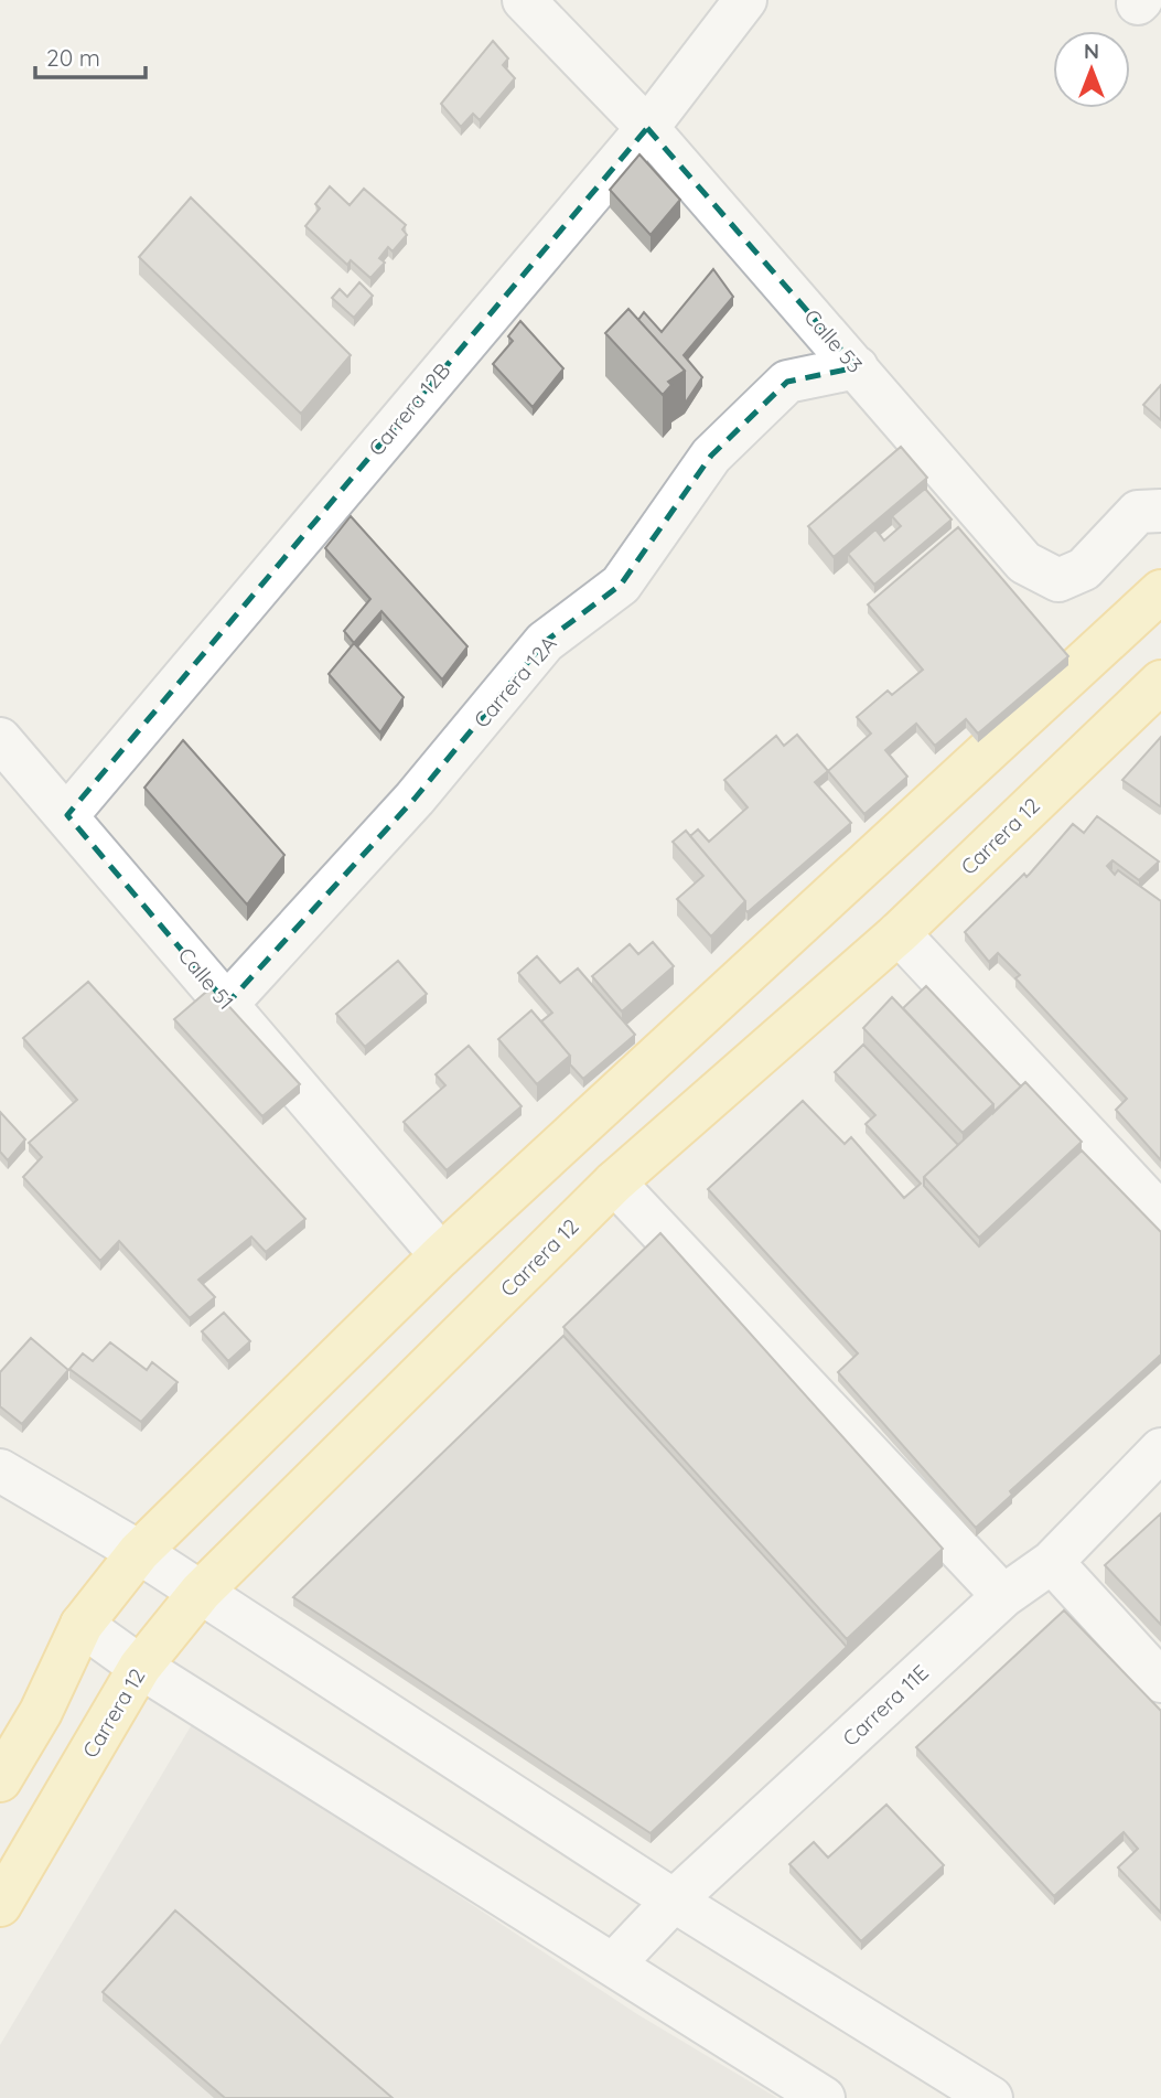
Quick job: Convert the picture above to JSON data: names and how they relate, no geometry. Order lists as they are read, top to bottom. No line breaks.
{"streets":{"main road":["Carrera 12"],"street":["Calle 53","Carrera 12B","Carrera 12A","Calle 51","Carrera 11E"]},"crossings":[["Calle 53","Carrera 12B"],["Calle 53","Carrera 12A"],["Carrera 12B","Calle 51"],["Carrera 12A","Calle 51"]],"scale_bar":"20 m","north":"top"}
